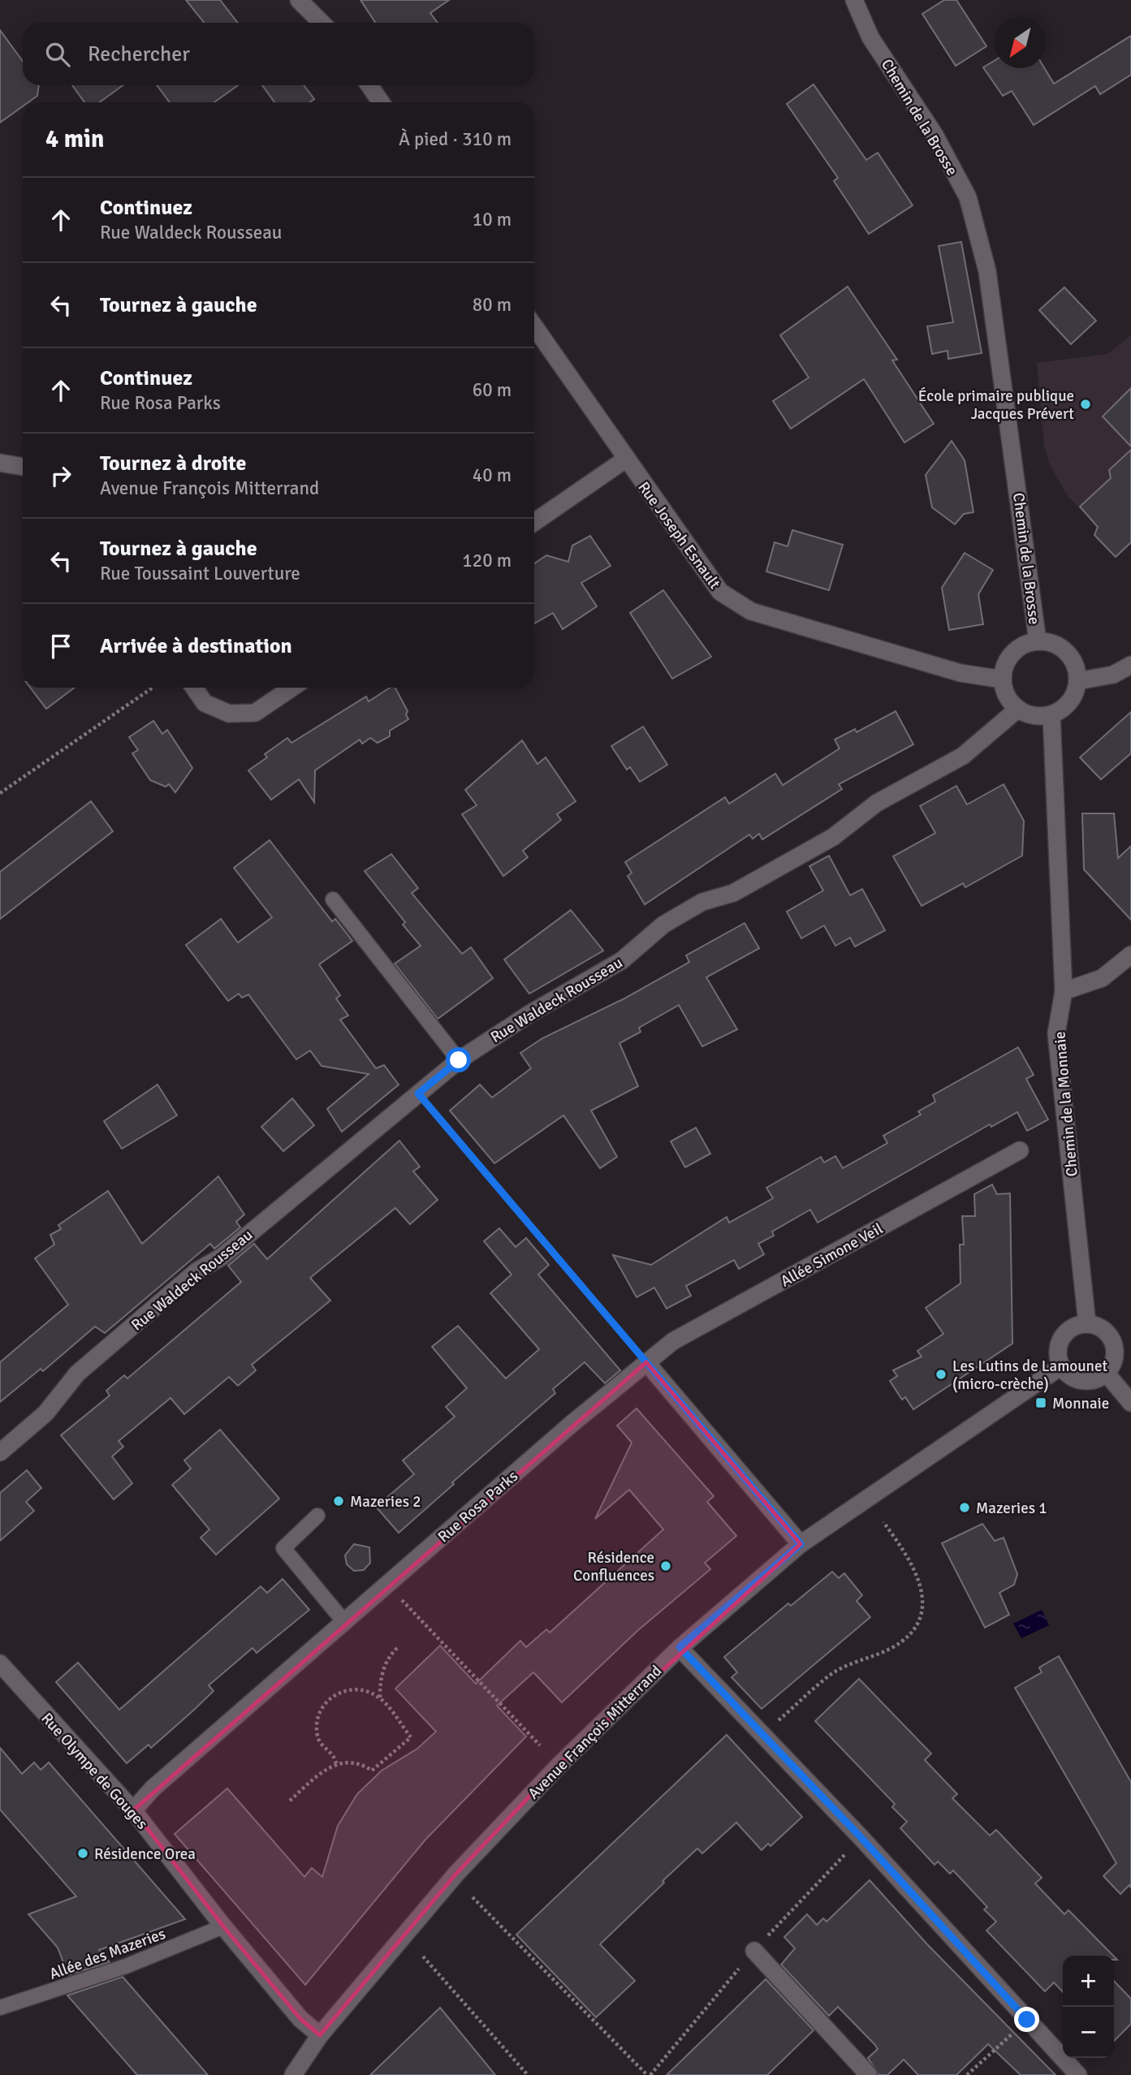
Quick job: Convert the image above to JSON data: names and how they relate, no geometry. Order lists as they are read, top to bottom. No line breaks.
{"streets":{"street":["Chemin de la Brosse","Rue Joseph Esnault","Rue Waldeck Rousseau","Chemin de la Monnaie","Allée Simone Veil","Rue Rosa Parks","Avenue François Mitterrand","Rue Olympe de Gouges"],"lane":["Allée des Mazeries"]},"crossings":[["Chemin de la Brosse","Rue Joseph Esnault"],["Chemin de la Brosse","Rue Waldeck Rousseau"],["Chemin de la Brosse","Chemin de la Monnaie"],["Rue Joseph Esnault","Rue Waldeck Rousseau"],["Rue Joseph Esnault","Chemin de la Monnaie"],["Rue Waldeck Rousseau","Chemin de la Monnaie"],["Chemin de la Monnaie","Avenue François Mitterrand"],["Allée Simone Veil","Rue Rosa Parks"],["Rue Rosa Parks","Rue Olympe de Gouges"],["Avenue François Mitterrand","Rue Olympe de Gouges"],["Rue Olympe de Gouges","Allée des Mazeries"]],"places":{"other":["École primaire publique Jacques Prévert","Les Lutins de Lamounet (micro-crèche)","Mazeries 2","Mazeries 1","Résidence Confluences","Résidence Orea"],"transit":["Monnaie"]},"north":"bottom left","page":{"search":"Rechercher","heading":["4 min","À pied · 310 m"],"list":[["Continuez","Rue Waldeck Rousseau","10 m"],["Tournez à gauche","80 m"],["Continuez","Rue Rosa Parks","60 m"],["Tournez à droite","Avenue François Mitterrand","40 m"],["Tournez à gauche","Rue Toussaint Louverture","120 m"],"Arrivée à destination"],"map_buttons":["+","−"]}}
